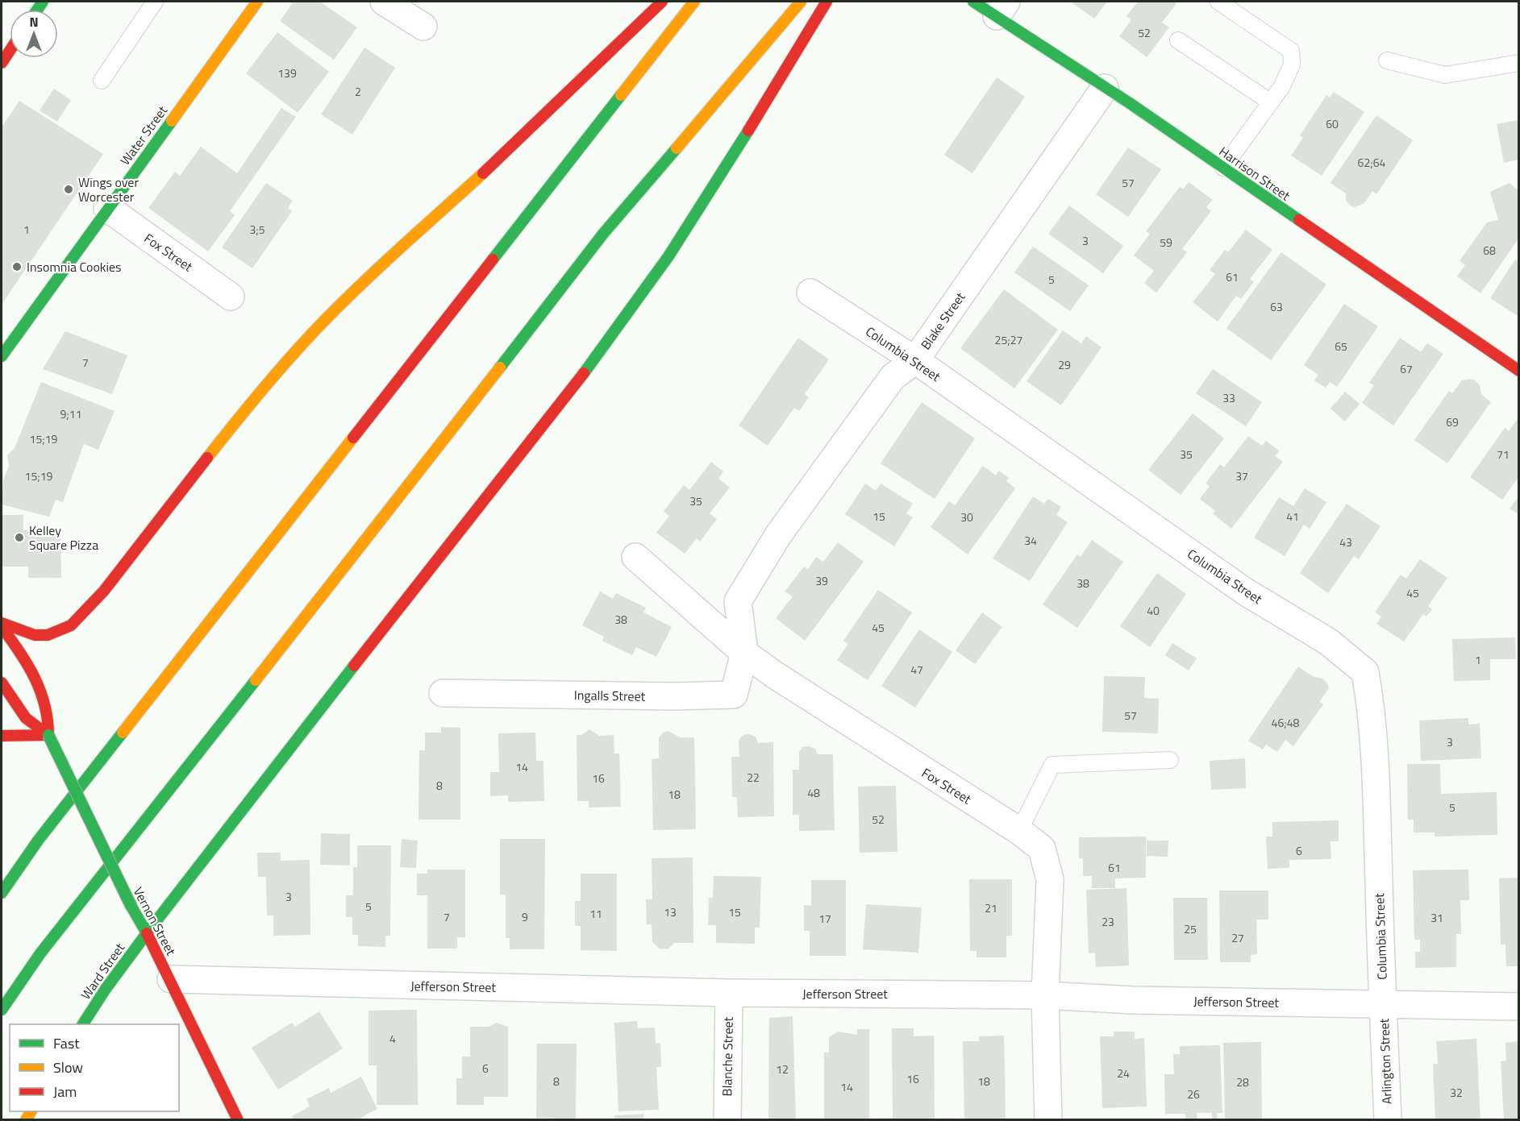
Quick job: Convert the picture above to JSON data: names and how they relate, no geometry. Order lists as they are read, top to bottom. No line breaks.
{"streets":{"main road":["Water Street","Harrison Street","Vernon Street","Ward Street"],"street":["Fox Street","Blake Street","Columbia Street","Ingalls Street","Jefferson Street","Blanche Street","Arlington Street"]},"crossings":[["Water Street","Fox Street"],["Harrison Street","Blake Street"],["Fox Street","Blake Street"],["Fox Street","Ingalls Street"],["Fox Street","Jefferson Street"],["Blake Street","Columbia Street"],["Blake Street","Ingalls Street"],["Columbia Street","Jefferson Street"],["Columbia Street","Arlington Street"],["Vernon Street","Ward Street"],["Vernon Street","Jefferson Street"],["Jefferson Street","Blanche Street"],["Jefferson Street","Arlington Street"]],"places":["Wings over Worcester","Insomnia Cookies","Kelley Square Pizza"],"house_numbers":["52","139","2","60","62;64","57","1","3;5","3","59","68","61","5","63","25;27","65","7","29","67","33","9;11","69","15;19","35","71","15;19","37","35","15","41","30","34","43","39","38","45","40","38","45","1","47","57","46;48","3","14","22","16","8","48","18","5","52","6","61","3","5","21","13","15","11","7","9","31","17","23","25","27","4","6","12","24","16","8","18","28","14","32","26"],"legend":["Fast","Slow","Jam"],"north":"top"}
